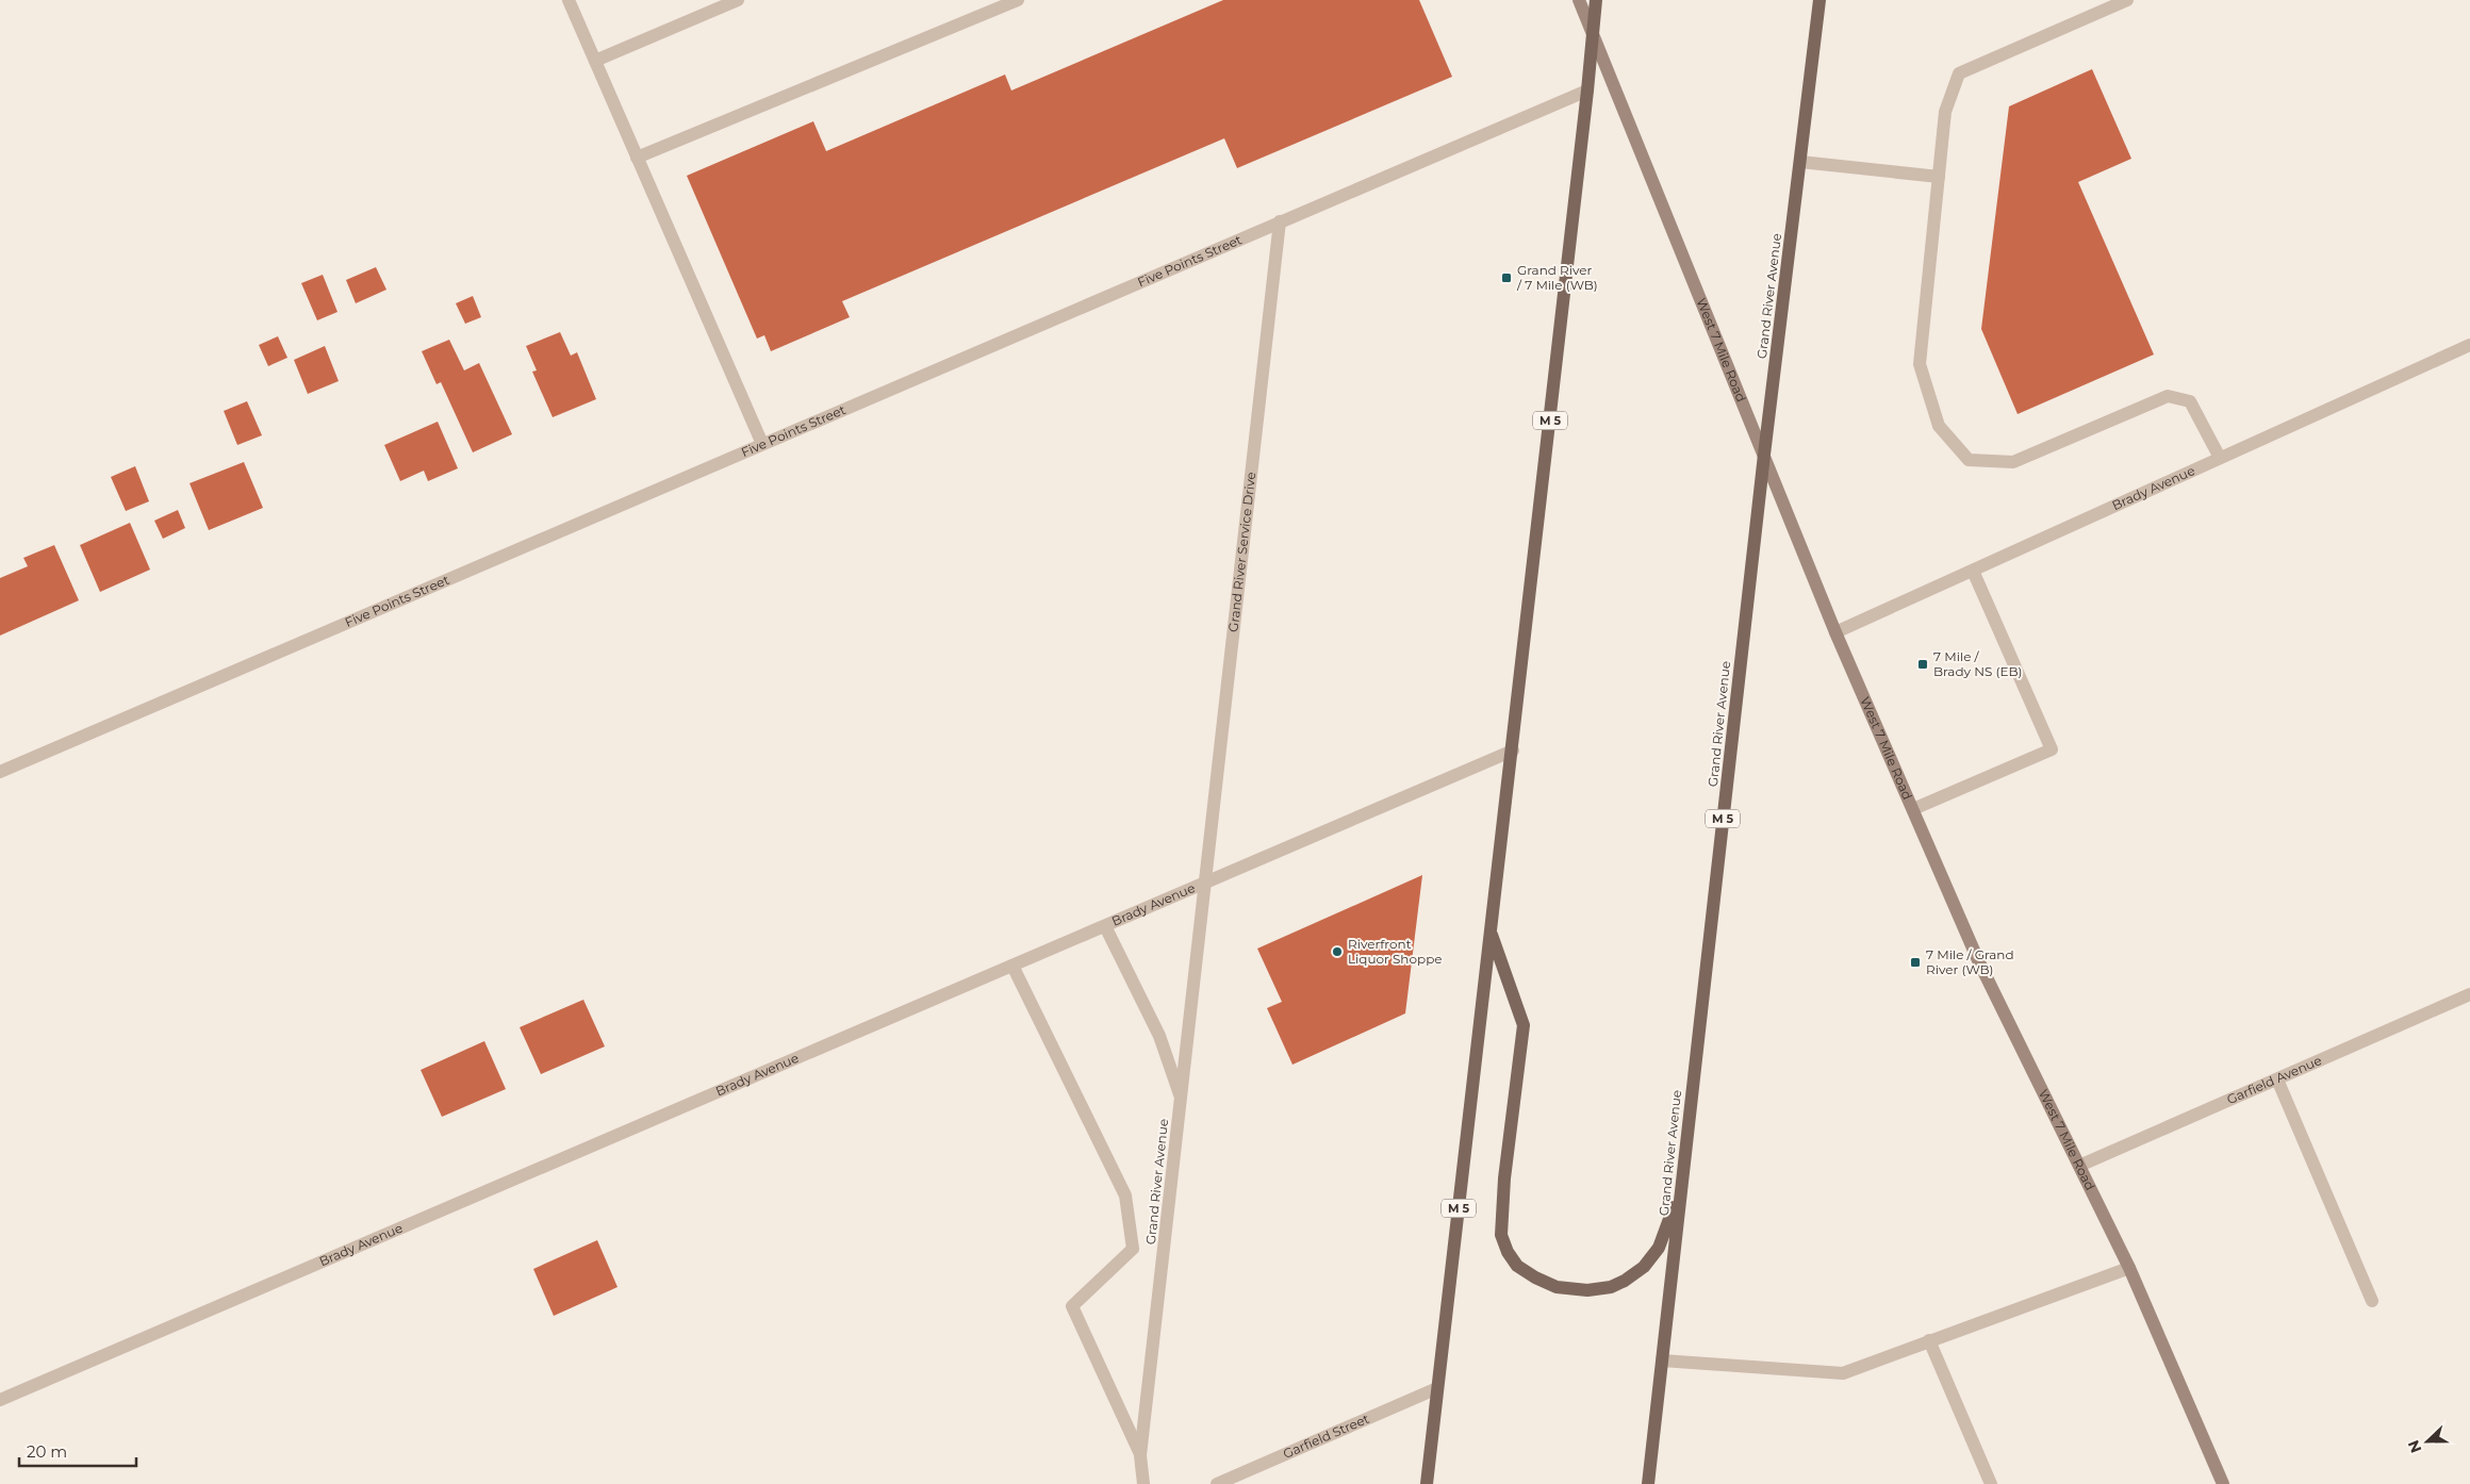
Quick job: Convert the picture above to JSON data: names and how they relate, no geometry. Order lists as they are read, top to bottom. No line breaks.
{"streets":{"main road":["Grand River Avenue","West 7 Mile Road","M 5"],"street":["Five Points Street","Brady Avenue","Grand River Service Drive","Garfield Avenue","Garfield Street"]},"crossings":[["Five Points Street","M 5"],["Five Points Street","Grand River Service Drive"],["Grand River Avenue","West 7 Mile Road"],["Grand River Avenue","Brady Avenue"],["Grand River Avenue","Grand River Service Drive"],["West 7 Mile Road","M 5"],["West 7 Mile Road","Brady Avenue"],["West 7 Mile Road","Garfield Avenue"],["M 5","Brady Avenue"],["M 5","Garfield Street"],["Brady Avenue","Grand River Service Drive"]],"places":{"transit":["Grand River / 7 Mile (WB)","7 Mile / Brady NS (EB)","7 Mile / Grand River (WB)"],"other":["Riverfront Liquor Shoppe"]},"scale_bar":"20 m","north":"left"}
